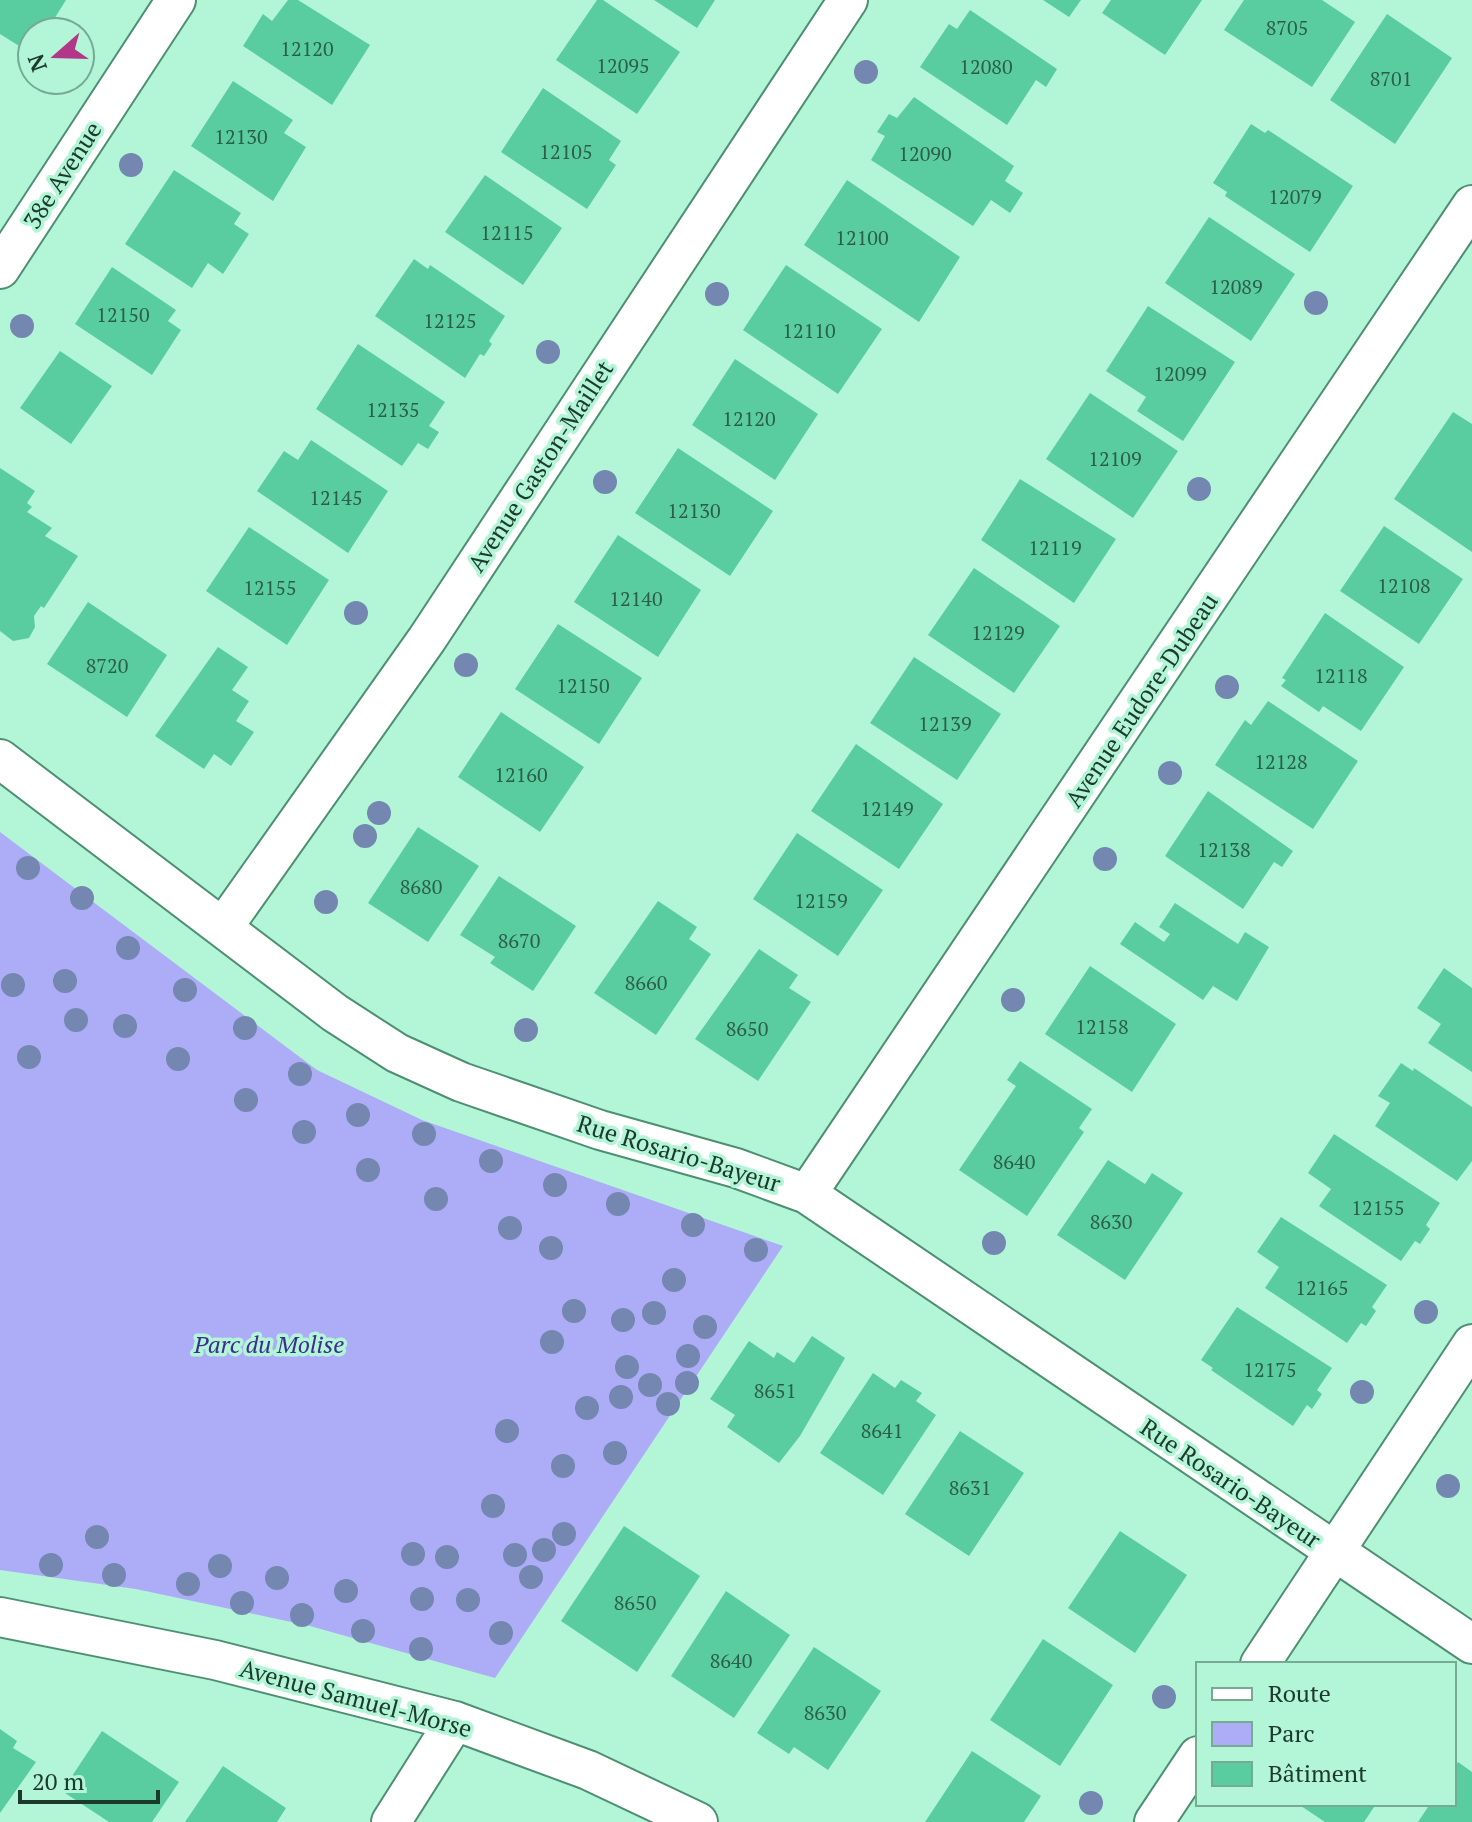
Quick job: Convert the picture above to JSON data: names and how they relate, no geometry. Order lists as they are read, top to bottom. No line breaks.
{"streets":{"street":["38e Avenue","Avenue Gaston-Maillet","Avenue Eudore-Dubeau","Rue Rosario-Bayeur","Avenue Samuel-Morse"]},"crossings":[["Avenue Gaston-Maillet","Rue Rosario-Bayeur"],["Avenue Eudore-Dubeau","Rue Rosario-Bayeur"]],"parks":["Parc du Molise"],"house_numbers":["8705","12120","12095","12080","8701","12130","12105","12090","12079","12115","12100","12089","12150","12125","12110","12099","12135","12120","12109","12145","12130","12119","12108","12155","12140","12129","8720","12118","12150","12139","12128","12160","12149","12138","8680","12159","8670","8660","12158","8650","8640","12155","8630","12165","12175","8651","8641","8631","8650","8640","8630"],"legend":["Route","Parc","Bâtiment"],"scale_bar":"20 m","north":"left"}
